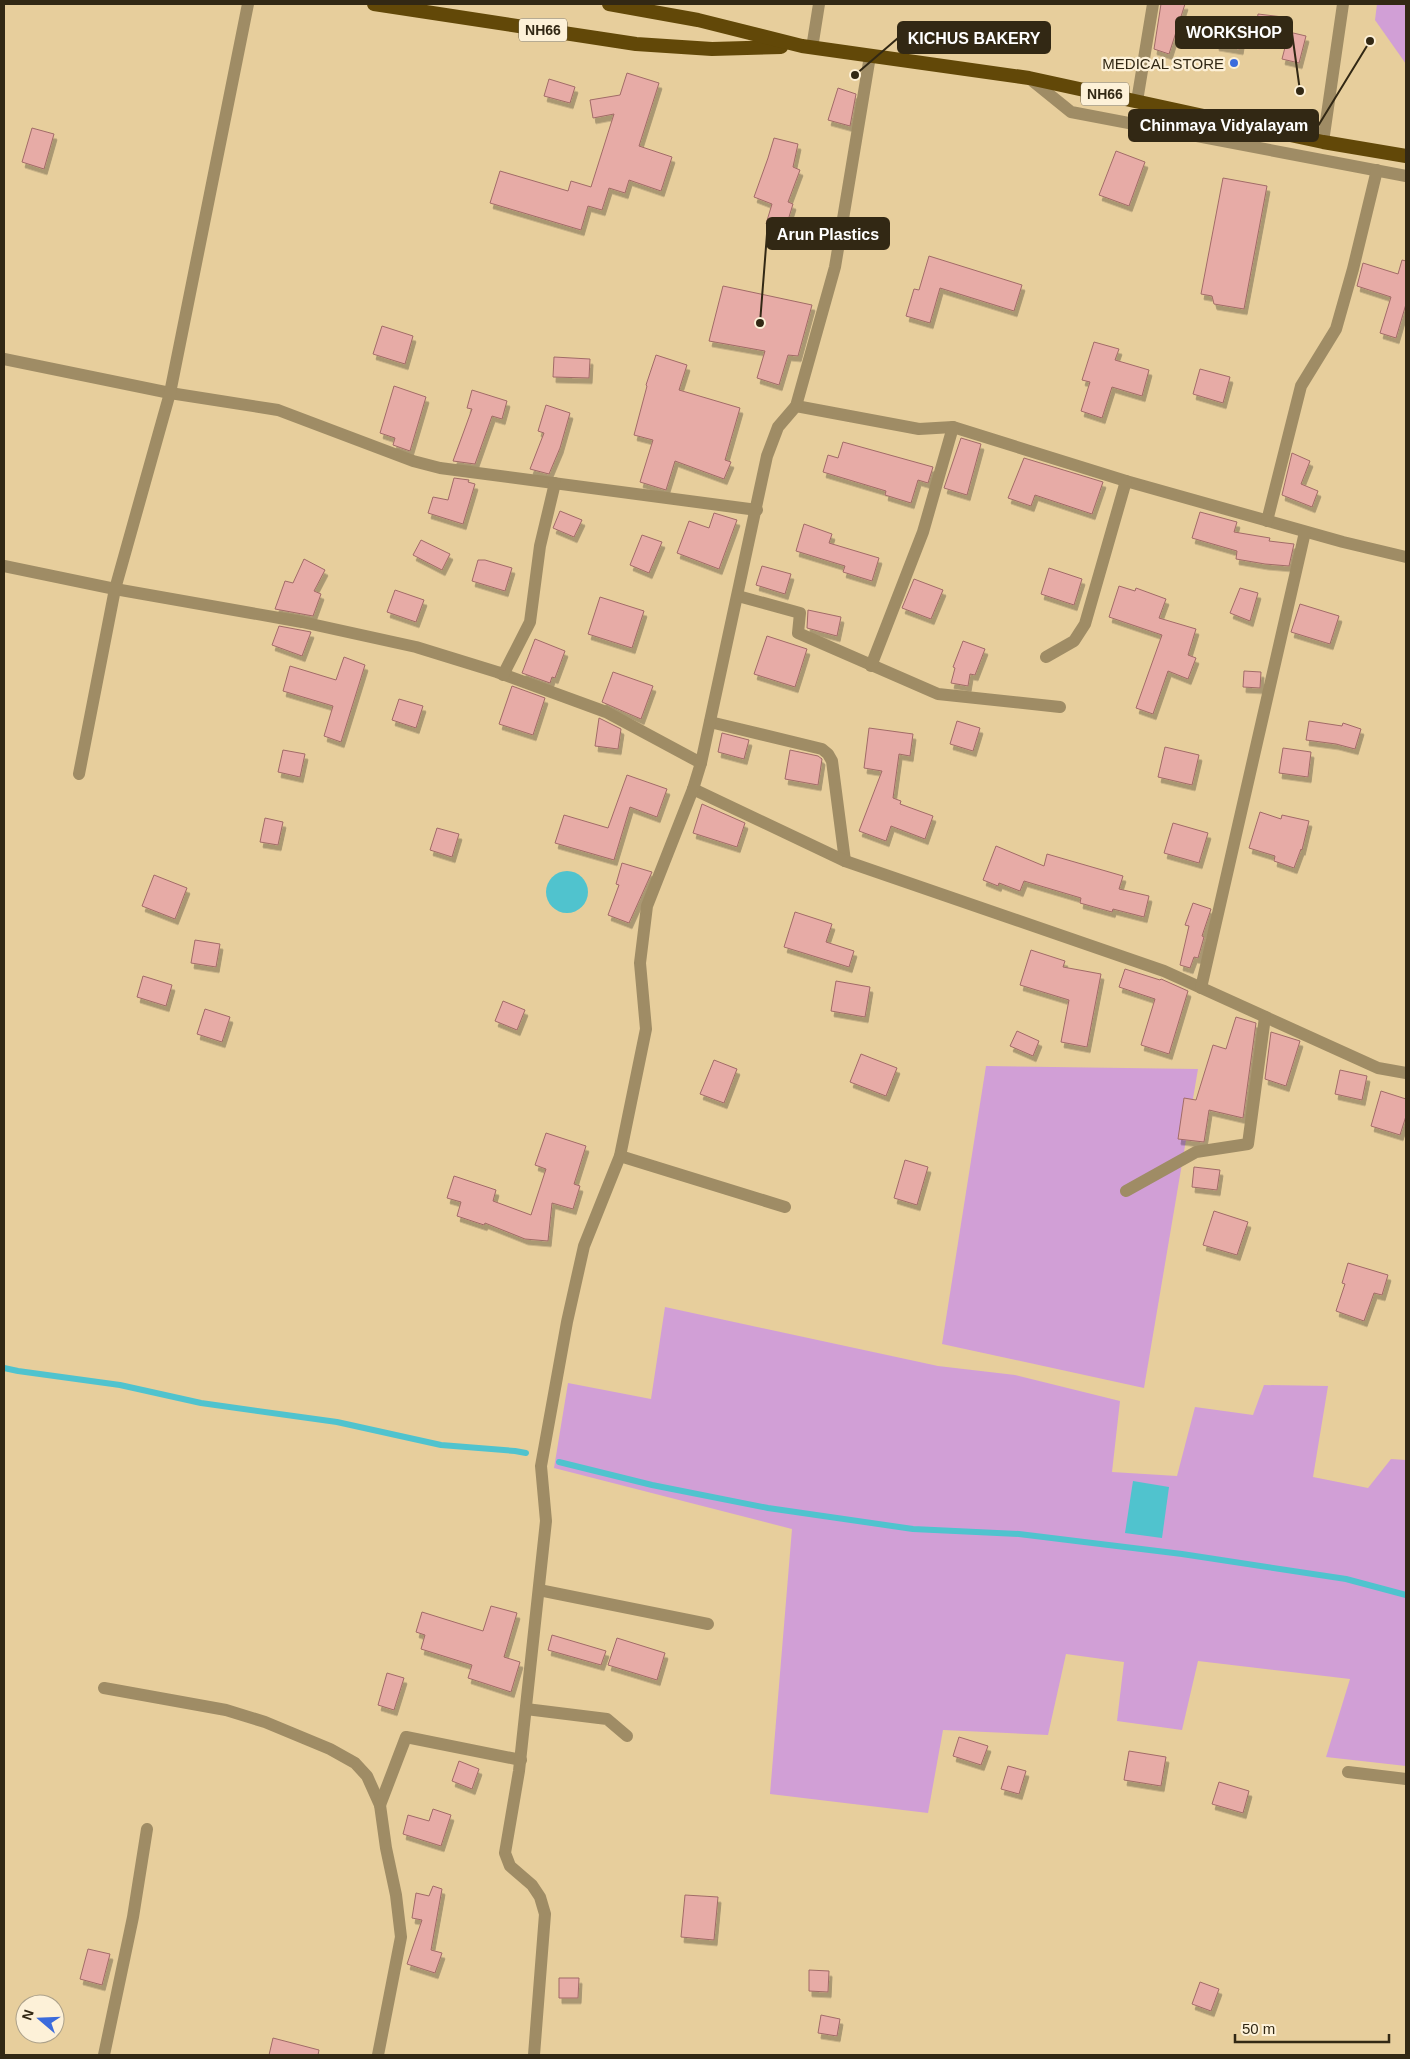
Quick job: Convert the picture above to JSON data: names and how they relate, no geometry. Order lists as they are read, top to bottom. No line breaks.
{"streets":{"highway":["NH66"]},"places":["Chinmaya Vidyalayam","MEDICAL STORE","KICHUS BAKERY","WORKSHOP","Arun Plastics"],"scale_bar":"50 m","north":"left"}
